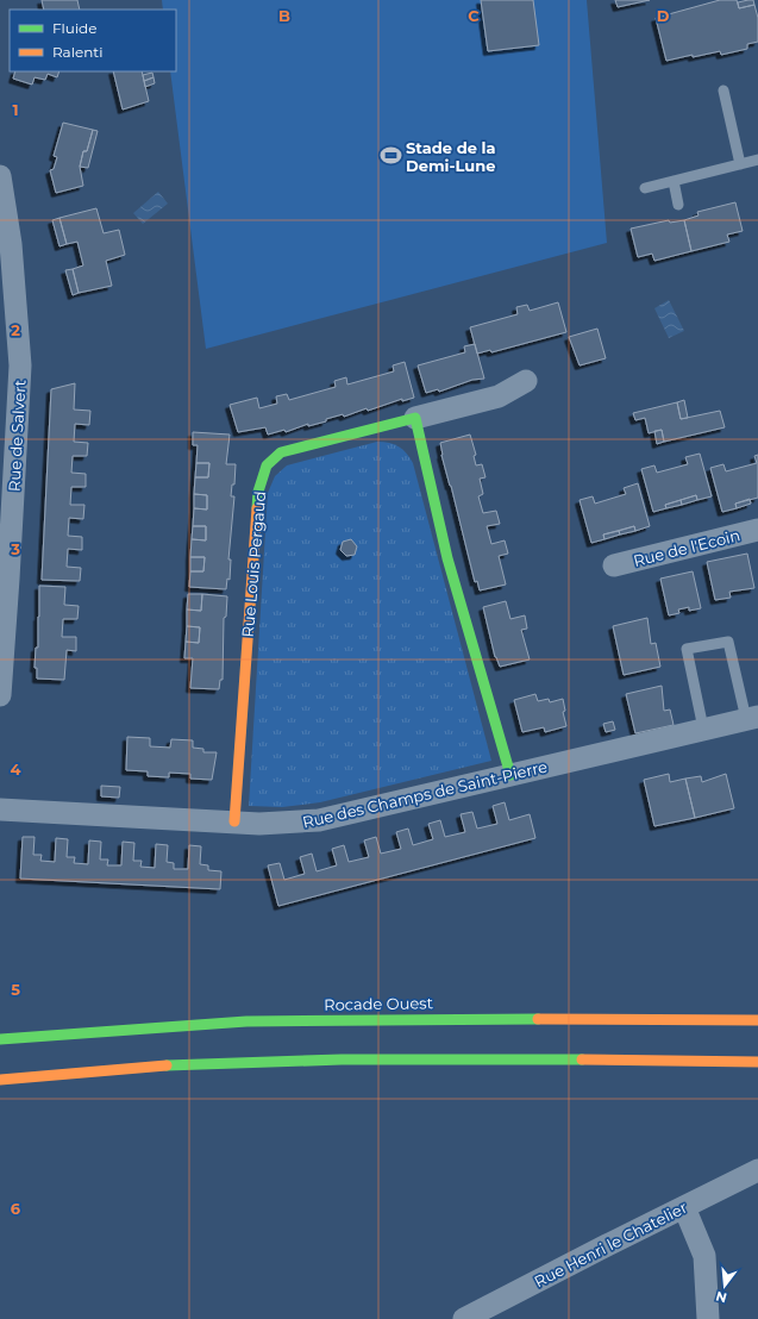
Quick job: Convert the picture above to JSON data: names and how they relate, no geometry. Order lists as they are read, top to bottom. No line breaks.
{"streets":{"main road":["Rue Louis Pergaud","Rocade Ouest"],"street":["Rue de Salvert","Rue de l'Ecoin","Rue des Champs de Saint-Pierre","Rue Henri le Chatelier"]},"crossings":[["Rue Louis Pergaud","Rue des Champs de Saint-Pierre"]],"places":{"sports":["Stade de la Demi-Lune"]},"legend":["Fluide","Ralenti"],"north":"bottom","grid":{"columns":["B","C","D"],"rows":["1","2","3","4","5","6"]}}
